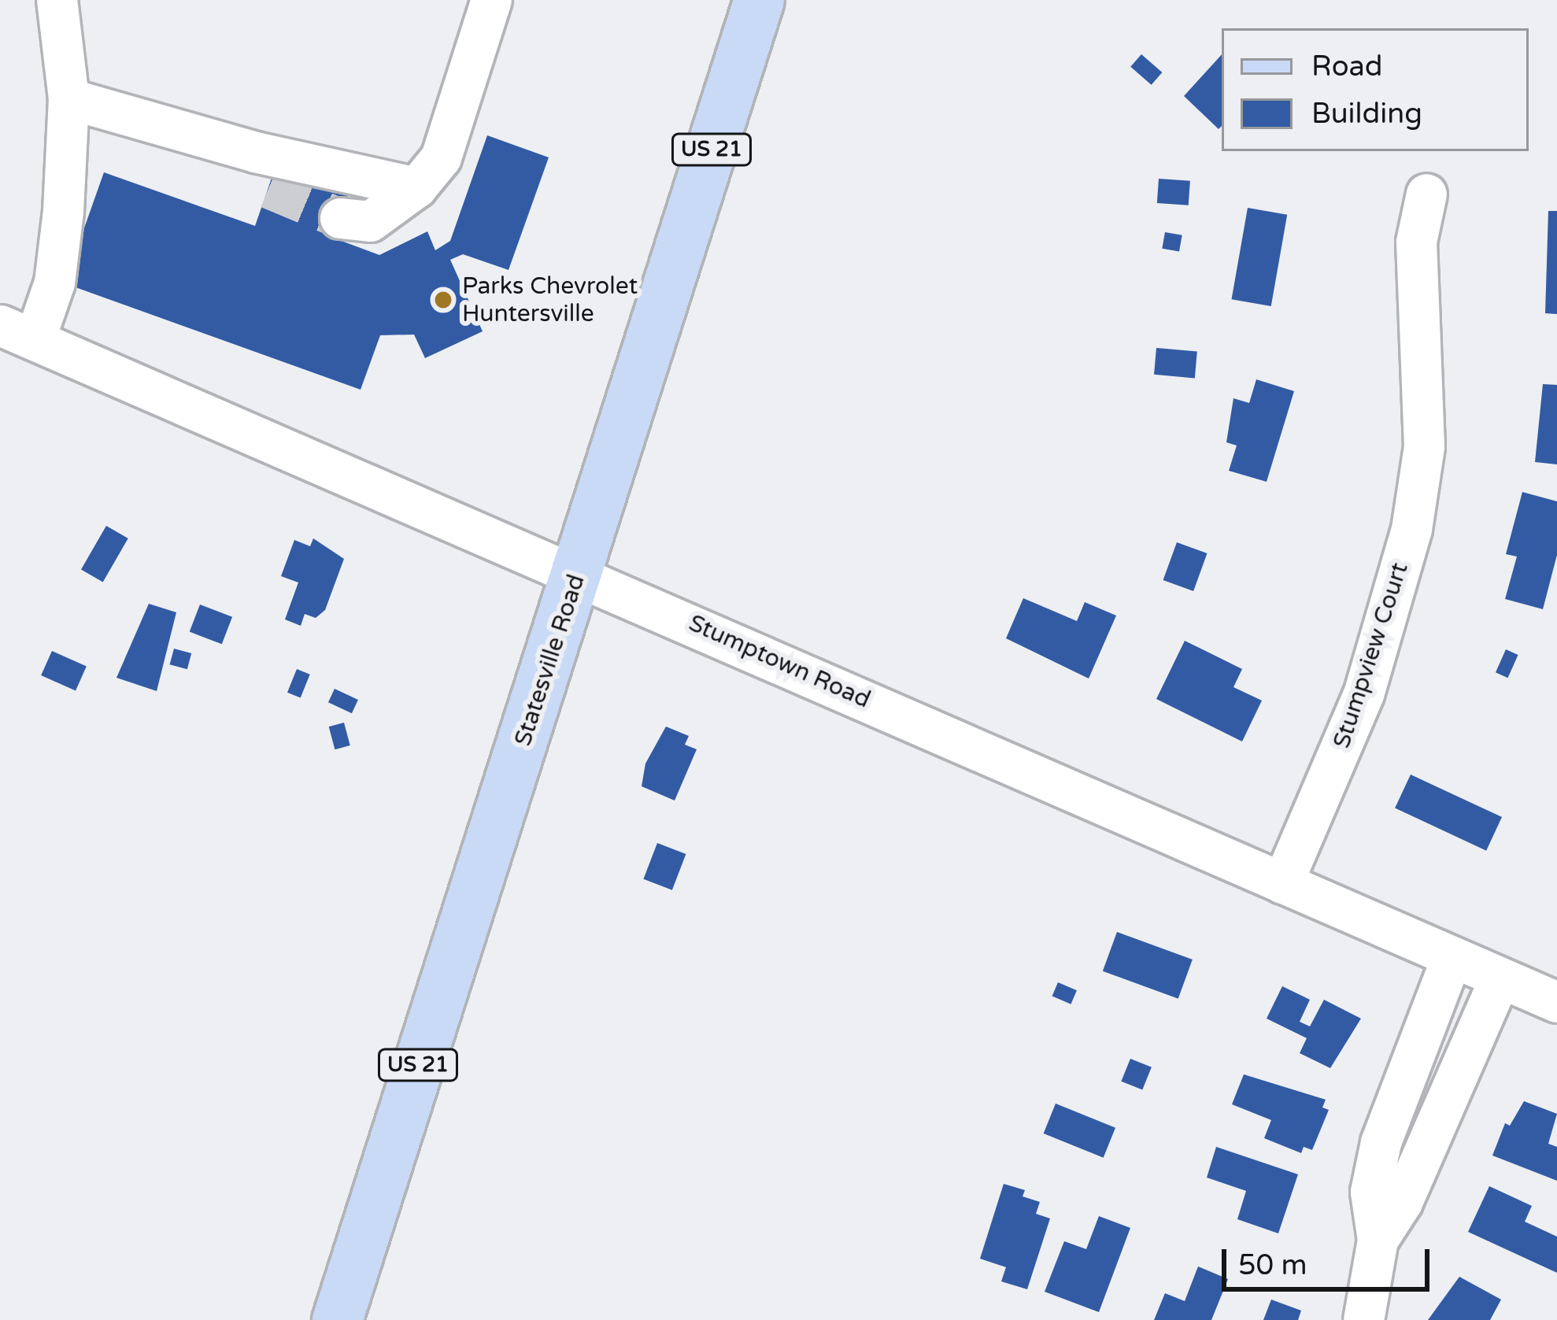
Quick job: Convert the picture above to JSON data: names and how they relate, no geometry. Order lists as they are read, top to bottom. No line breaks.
{"streets":{"main road":["US 21","Statesville Road"],"street":["Stumpview Court","Stumptown Road"]},"crossings":[["Stumpview Court","Stumptown Road"],["Statesville Road","Stumptown Road"]],"places":["Parks Chevrolet Huntersville"],"legend":["Road","Building"],"scale_bar":"50 m"}
